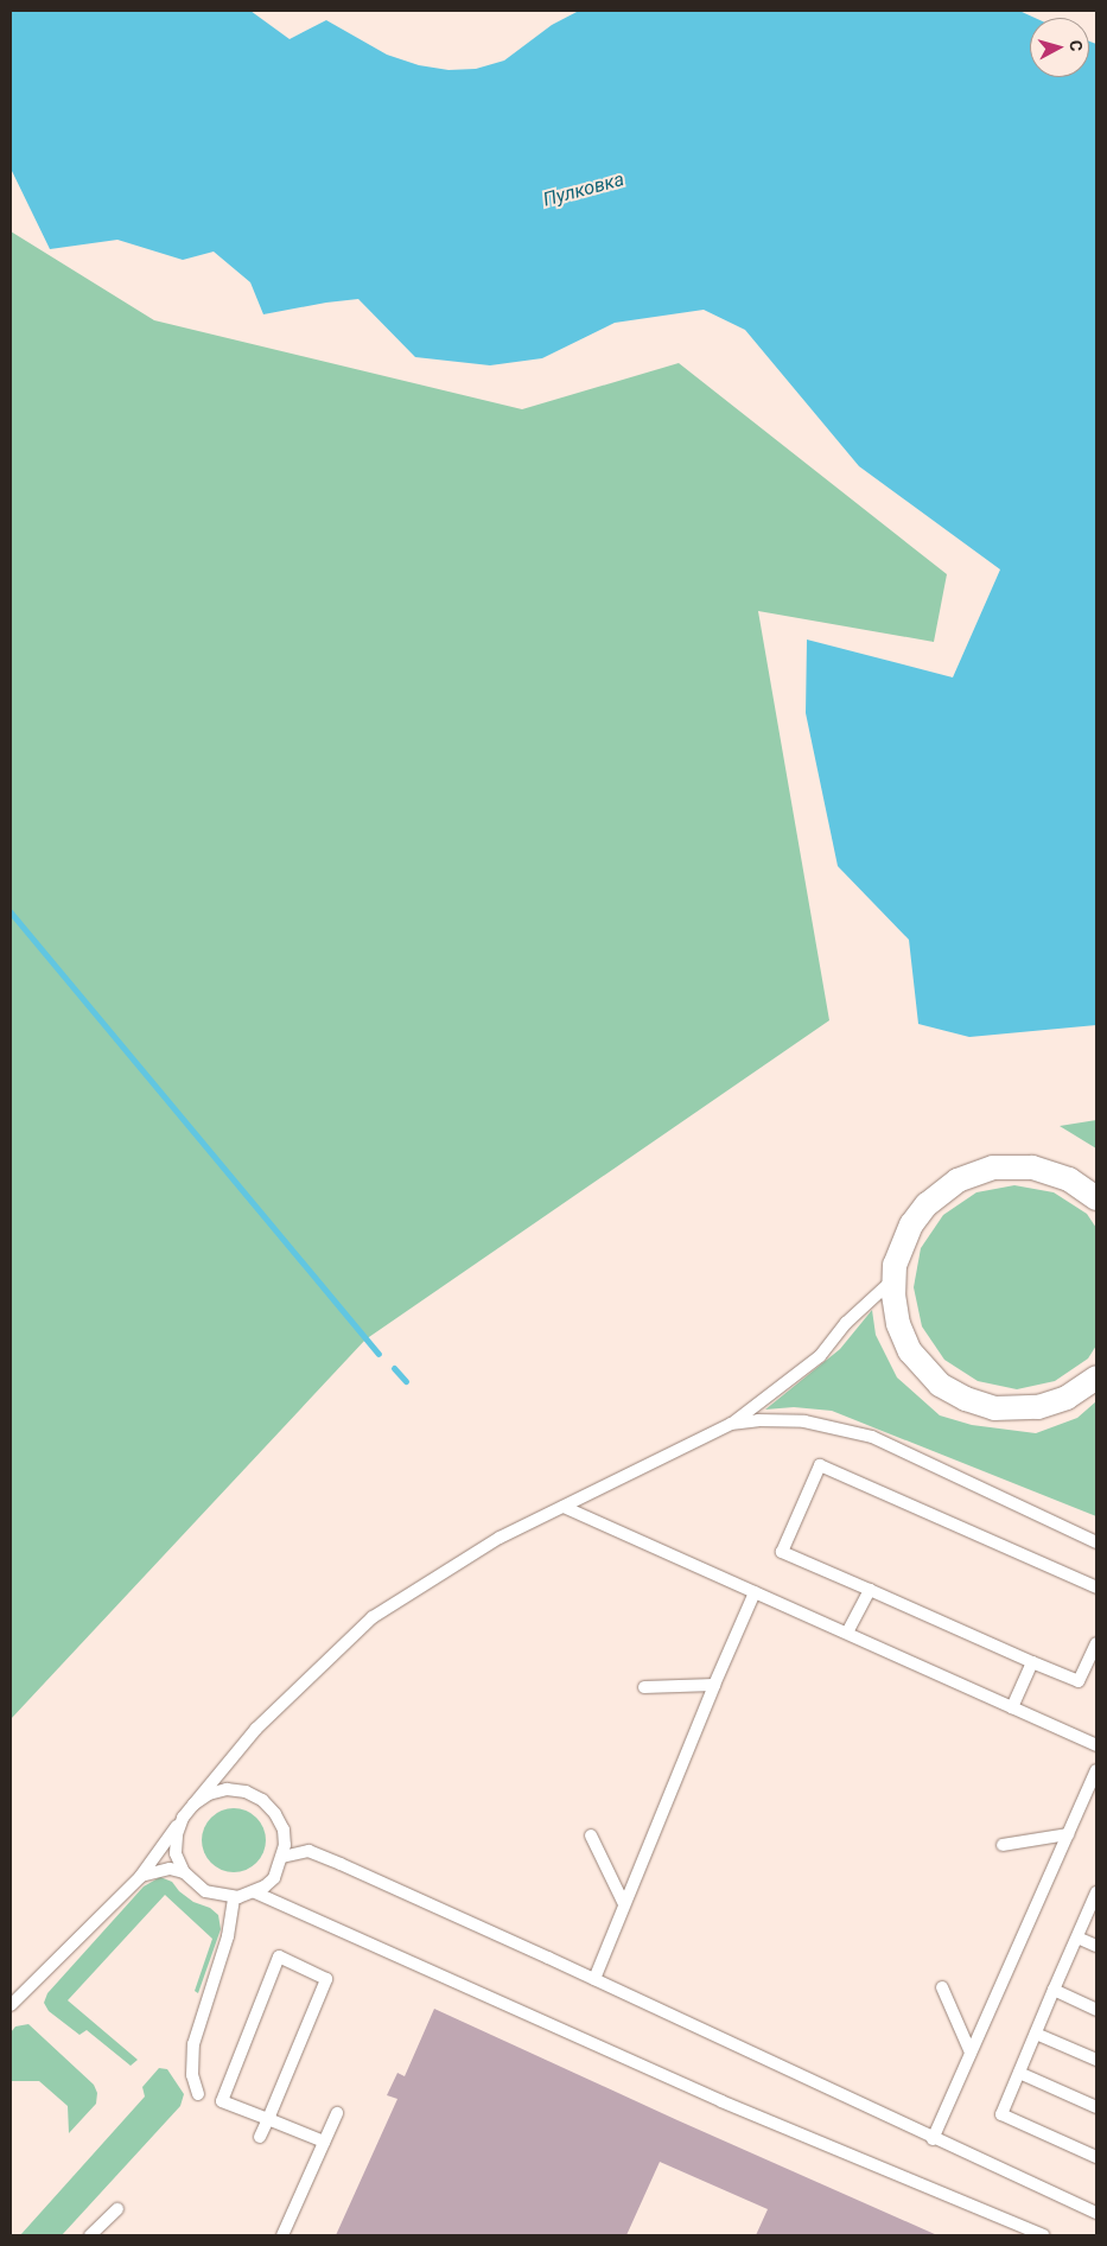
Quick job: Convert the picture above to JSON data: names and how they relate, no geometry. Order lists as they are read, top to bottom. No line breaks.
{"water":["Пулковка"],"north":"right"}
